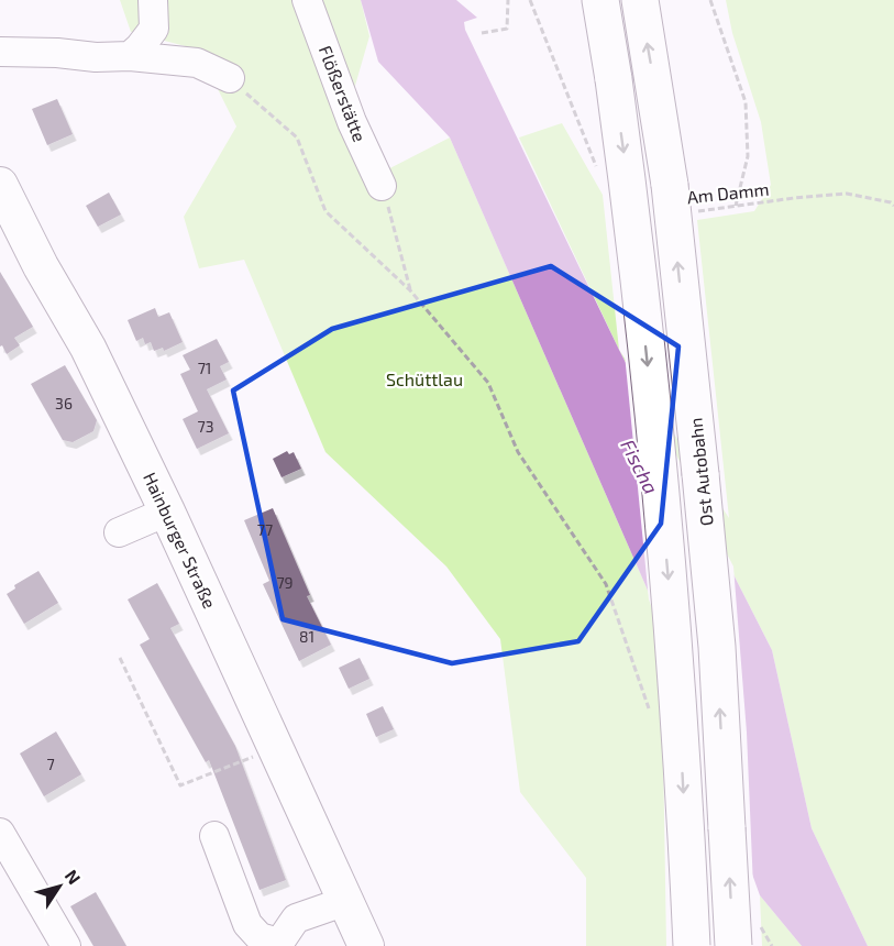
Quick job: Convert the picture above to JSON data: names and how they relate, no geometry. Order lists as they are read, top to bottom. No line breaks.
{"streets":{"highway":["Ost Autobahn"],"main road":["Hainburger Straße"],"street":["Flößerstätte"],"path":["Am Damm"]},"water":["Fischa"],"parks":["Schüttlau"],"house_numbers":["71","36","73","77","79","81","7"],"north":"top right"}
